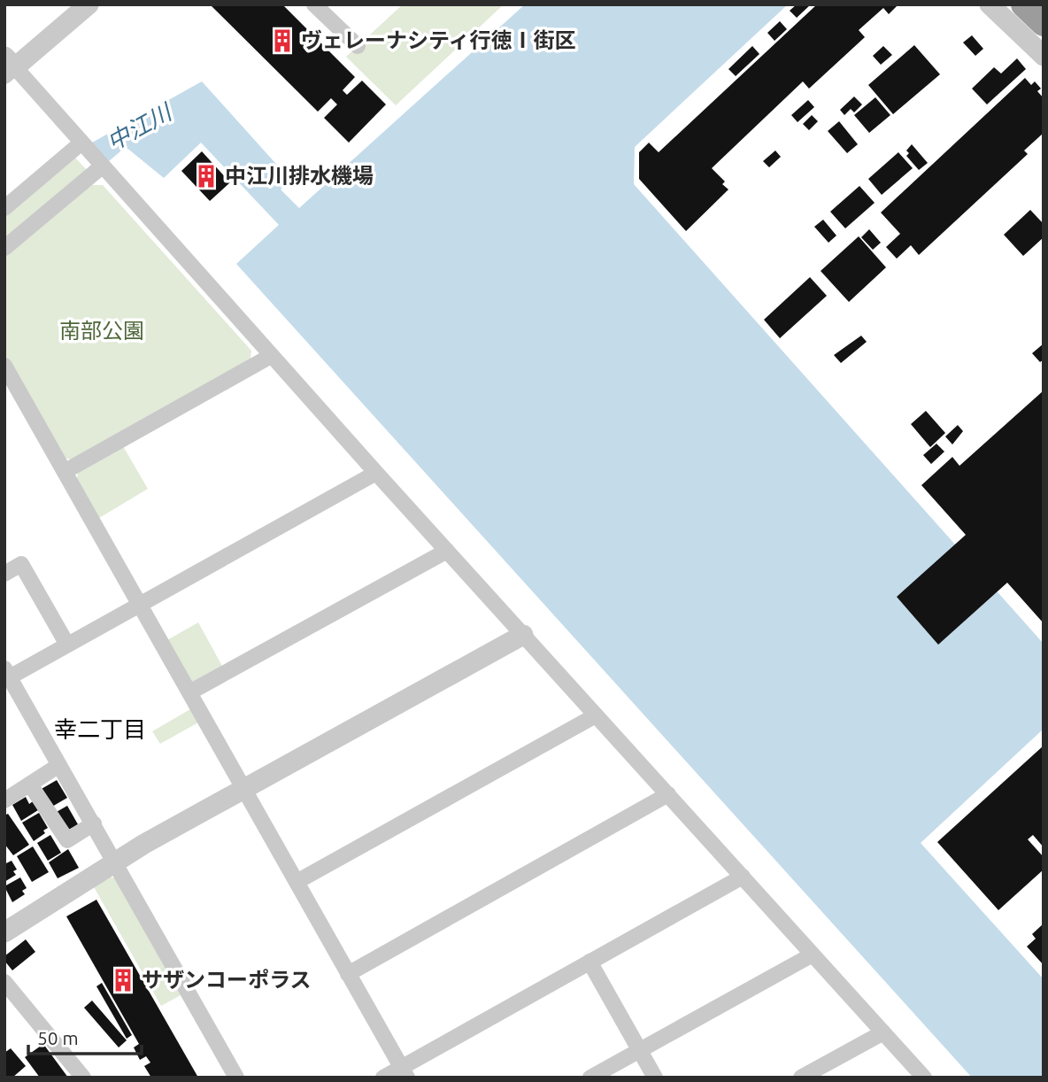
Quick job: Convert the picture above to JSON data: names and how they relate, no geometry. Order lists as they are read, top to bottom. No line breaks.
{"districts":["幸二丁目"],"water":["中江川"],"parks":["南部公園"],"places":{"building":["ヴェレーナシティ行徳Ⅰ街区","中江川排水機場","サザンコーポラス"]},"scale_bar":"50 m"}
